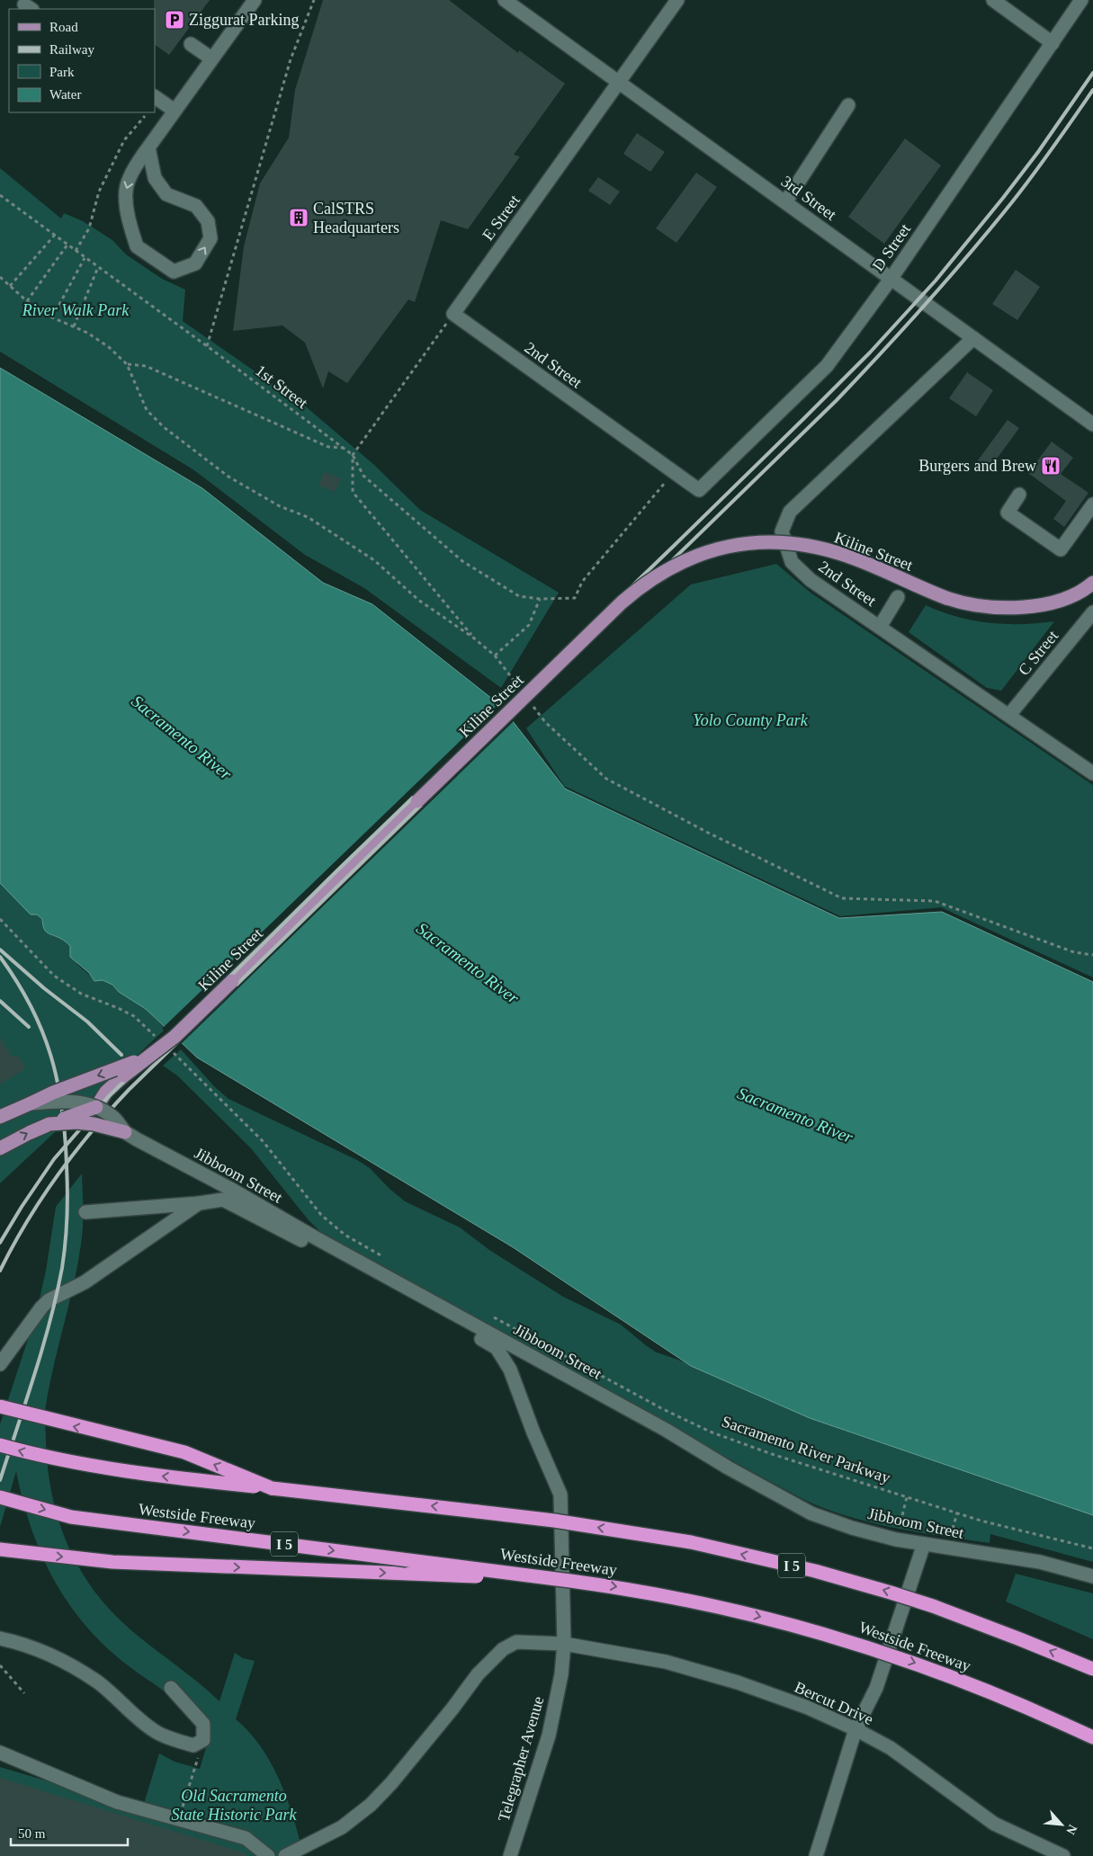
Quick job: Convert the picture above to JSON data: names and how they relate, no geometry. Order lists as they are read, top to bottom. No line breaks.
{"streets":{"highway":["Westside Freeway","I 5"],"main road":["Kiline Street"],"street":["3rd Street","E Street","D Street","2nd Street","C Street","Jibboom Street","Bercut Drive","Telegrapher Avenue"],"path":["1st Street","Sacramento River Parkway"]},"crossings":[["3rd Street","E Street"],["3rd Street","D Street"],["3rd Street","2nd Street"],["E Street","2nd Street"],["D Street","2nd Street"],["2nd Street","1st Street"],["2nd Street","C Street"],["Kiline Street","Jibboom Street"],["Bercut Drive","Telegrapher Avenue"]],"water":["Sacramento River"],"parks":["River Walk Park","Yolo County Park","Old Sacramento State Historic Park"],"places":{"parking":["Ziggurat Parking"],"building":["CalSTRS Headquarters"],"restaurant":["Burgers and Brew"]},"legend":["Road","Railway","Park","Water"],"scale_bar":"50 m","north":"bottom right"}
